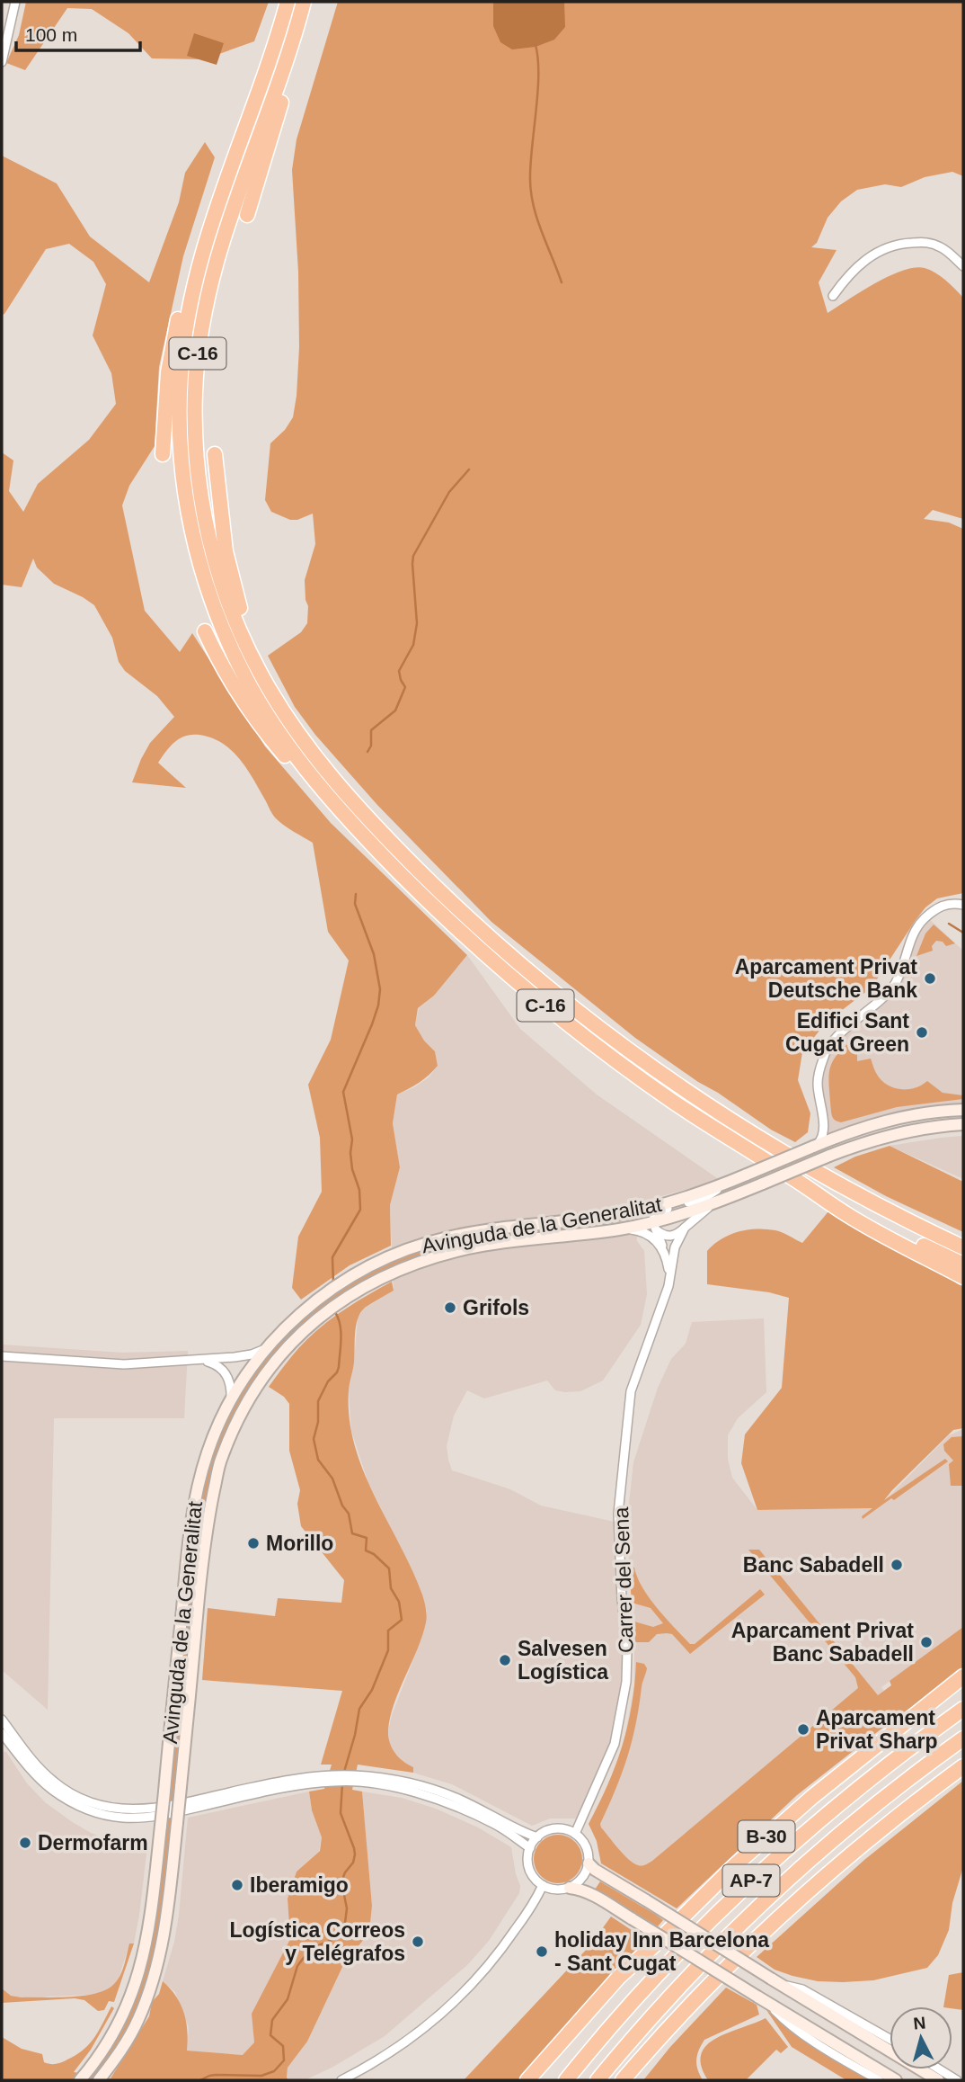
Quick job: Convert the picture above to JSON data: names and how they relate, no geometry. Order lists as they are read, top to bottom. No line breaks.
{"streets":{"highway":["C-16","B-30","AP-7"],"street":["Avinguda de la Generalitat","Carrer del Sena"]},"crossings":[["Avinguda de la Generalitat","Carrer del Sena"]],"places":["Aparcament Privat Deutsche Bank","Edifici Sant Cugat Green","Grifols","Morillo","Banc Sabadell","Aparcament Privat Banc Sabadell","Salvesen Logística","Aparcament Privat Sharp","Dermofarm","Iberamigo","Logística Correos y Telégrafos","holiday Inn Barcelona - Sant Cugat"],"scale_bar":"100 m","north":"top"}
